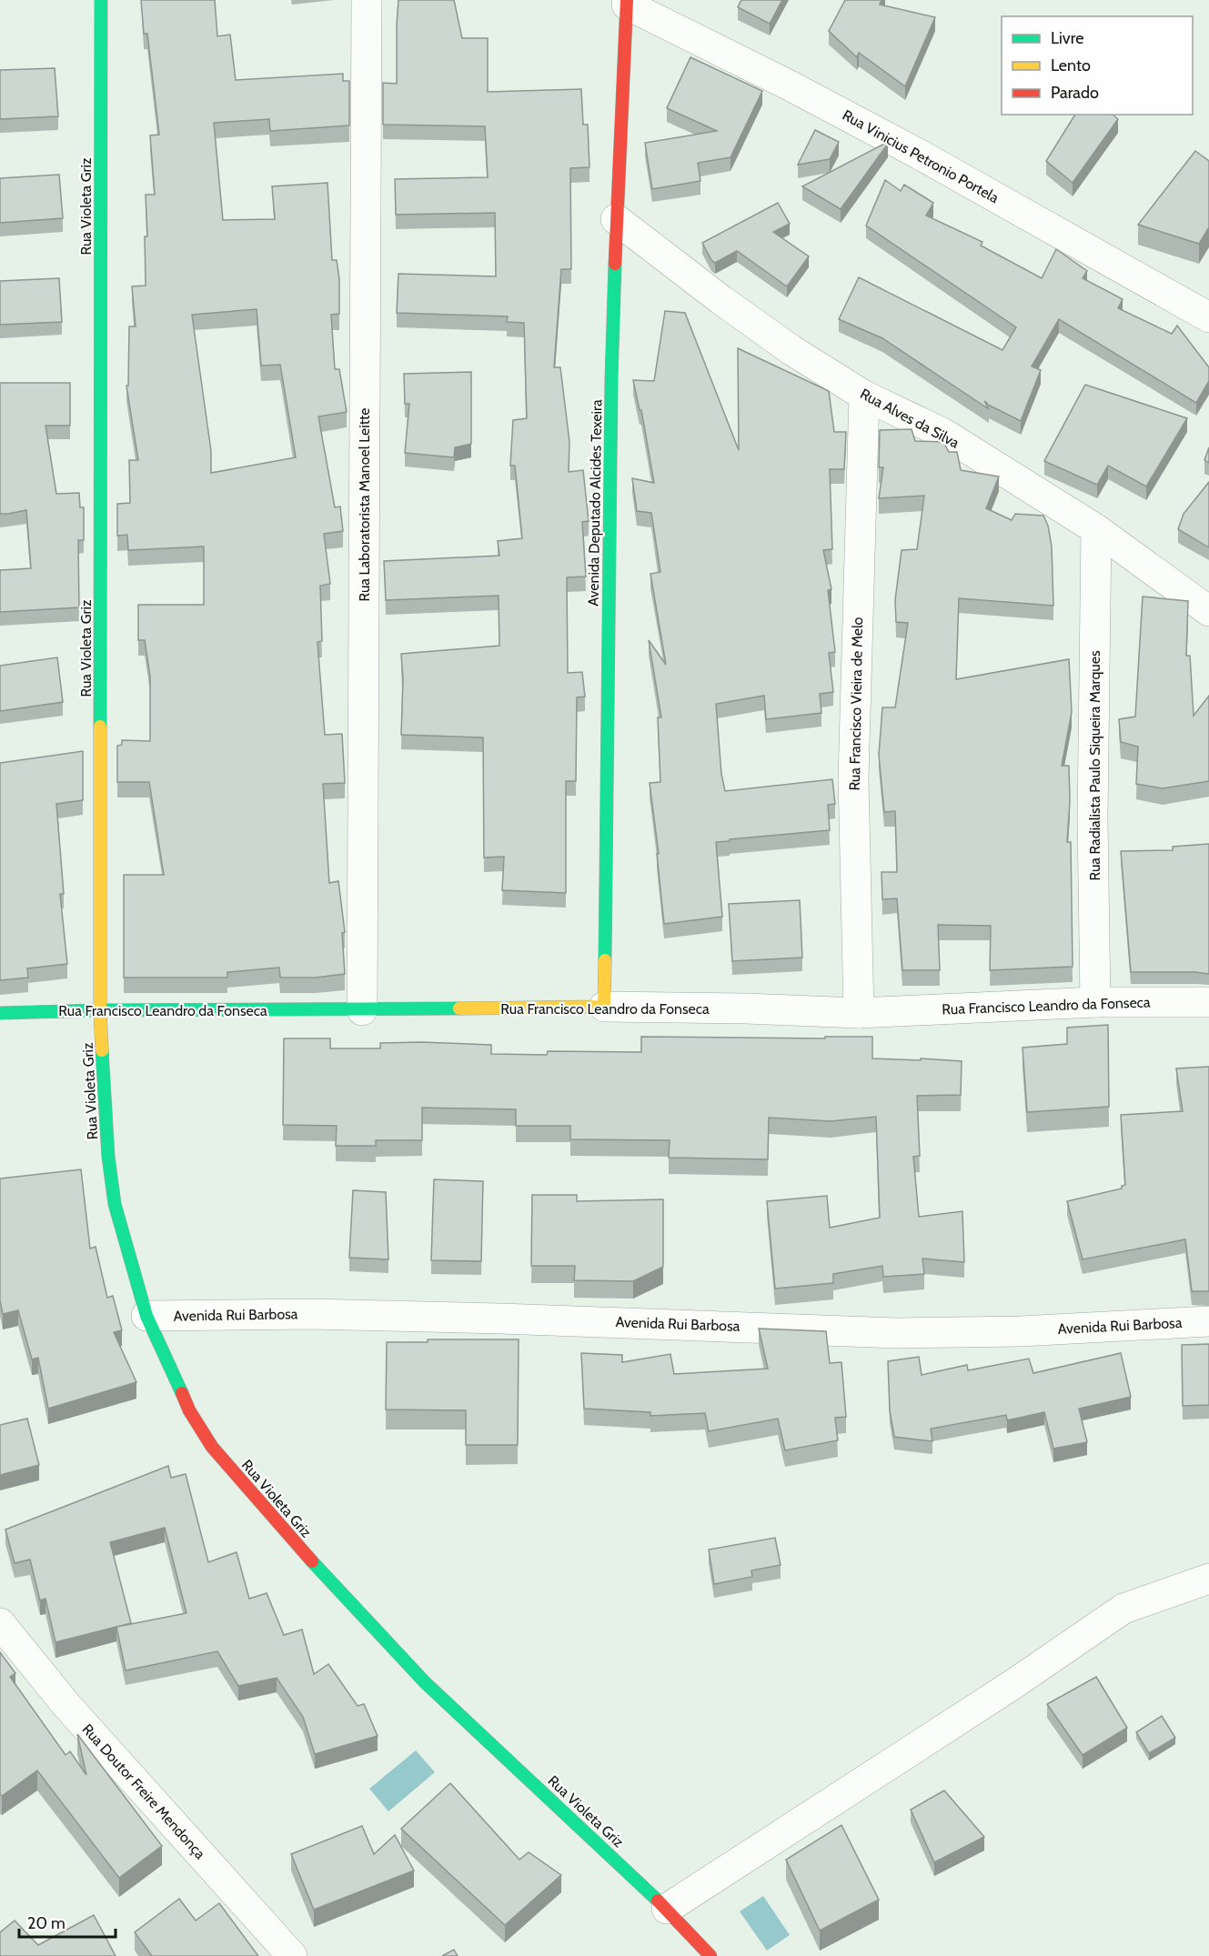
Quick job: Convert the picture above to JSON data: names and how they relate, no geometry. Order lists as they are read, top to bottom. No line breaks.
{"streets":{"street":["Rua Vinicius Petronio Portela","Rua Violeta Griz","Rua Alves da Silva","Avenida Deputado Alcides Texeira","Rua Laboratorista Manoel Leitte","Rua Francisco Vieira de Melo","Rua Radialista Paulo Siqueira Marques","Rua Francisco Leandro da Fonseca","Avenida Rui Barbosa","Rua Doutor Freire Mendonça"]},"crossings":[["Rua Vinicius Petronio Portela","Avenida Deputado Alcides Texeira"],["Rua Violeta Griz","Rua Francisco Leandro da Fonseca"],["Rua Violeta Griz","Avenida Rui Barbosa"],["Rua Alves da Silva","Avenida Deputado Alcides Texeira"],["Rua Alves da Silva","Rua Francisco Vieira de Melo"],["Rua Alves da Silva","Rua Radialista Paulo Siqueira Marques"],["Avenida Deputado Alcides Texeira","Rua Francisco Leandro da Fonseca"],["Rua Laboratorista Manoel Leitte","Rua Francisco Leandro da Fonseca"],["Rua Francisco Vieira de Melo","Rua Francisco Leandro da Fonseca"],["Rua Radialista Paulo Siqueira Marques","Rua Francisco Leandro da Fonseca"]],"legend":["Livre","Lento","Parado"],"scale_bar":"20 m"}
